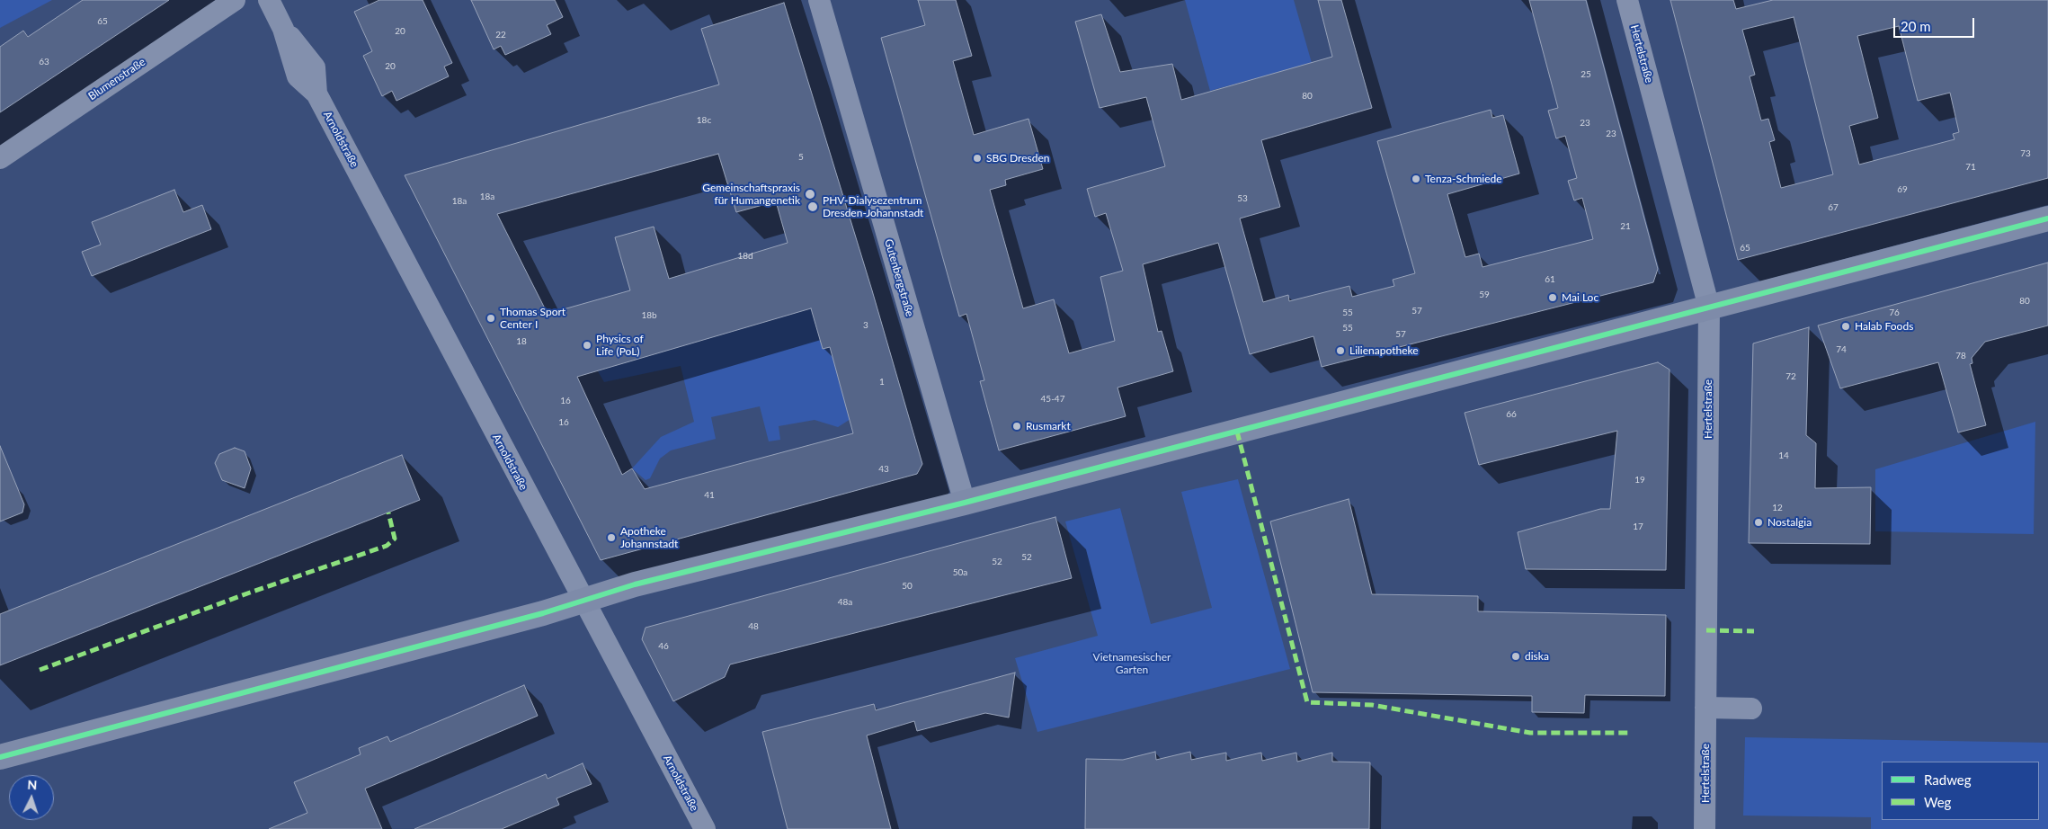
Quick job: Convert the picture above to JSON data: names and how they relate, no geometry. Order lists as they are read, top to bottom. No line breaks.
{"streets":{"street":["Hertelstraße","Blumenstraße","Arnoldstraße","Gutenbergstraße"]},"parks":["Vietnamesischer Garten"],"places":["SBG Dresden","Tenza-Schmiede","Gemeinschaftspraxis für Humangenetik","PHV-Dialysezentrum Dresden-Johannstadt","Mai Loc","Thomas Sport Center I","Halab Foods","Physics of Life (PoL)","Lilienapotheke","Rusmarkt","Nostalgia","Apotheke Johannstadt","diska"],"house_numbers":["65","20","22","63","20","25","80","18c","23","23","73","5","71","69","18a","53","18a","67","21","65","18d","61","59","80","57","55","76","18b","3","55","57","18","74","78","72","1","45-47","16","66","16","14","43","19","41","12","17","52","52","50a","50","48a","48","46"],"legend":["Radweg","Weg"],"scale_bar":"20 m","north":"top"}
